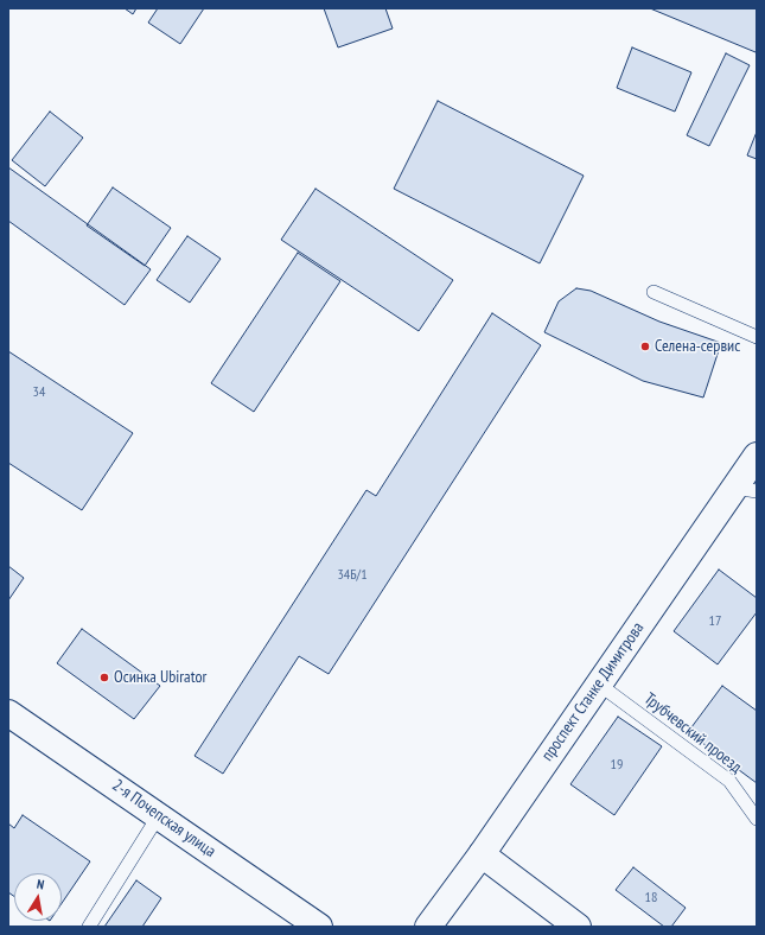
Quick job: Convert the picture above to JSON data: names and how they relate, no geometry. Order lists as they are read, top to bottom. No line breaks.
{"streets":{"main road":["проспект Станке Димитрова","2-я Почепская улица"],"lane":["Трубчевский проезд"]},"crossings":[["проспект Станке Димитрова","Трубчевский проезд"]],"places":["Селена-сервис","Осинка Ubirator"],"house_numbers":["34","34Б/1","17","19","18"],"north":"top"}
